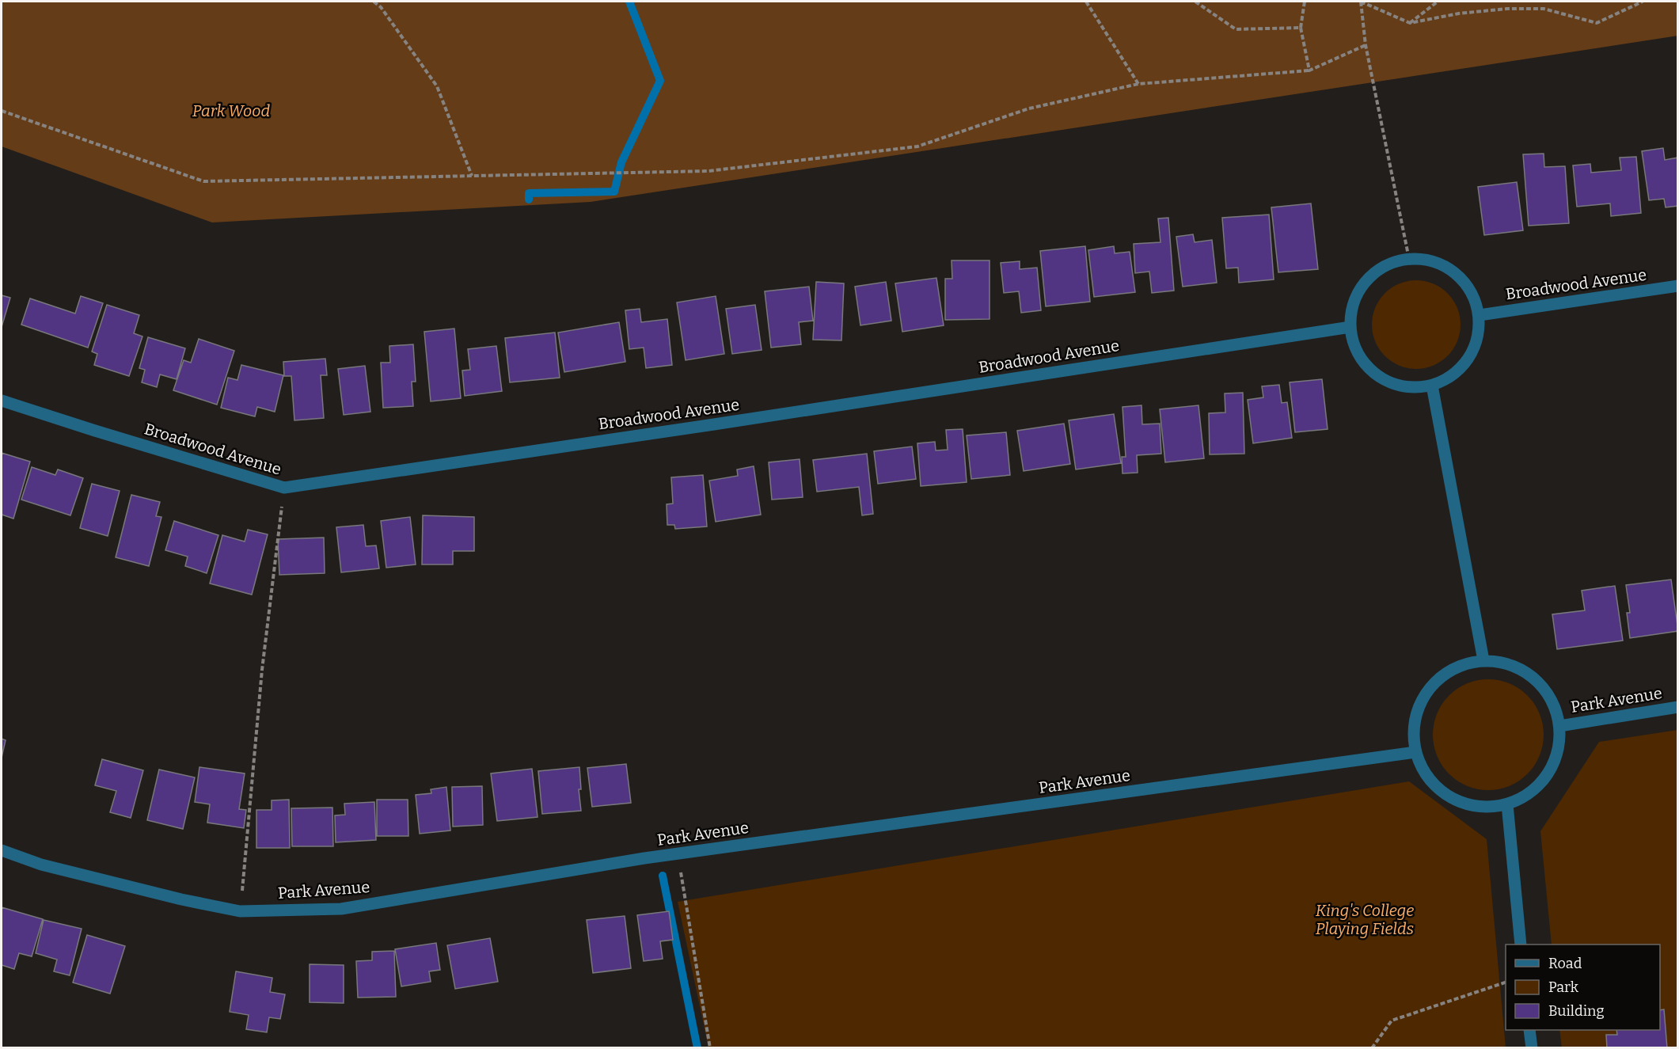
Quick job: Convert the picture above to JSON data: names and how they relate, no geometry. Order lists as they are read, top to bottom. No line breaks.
{"streets":{"street":["Broadwood Avenue","Park Avenue"]},"parks":["Park Wood","King's College Playing Fields"],"legend":["Road","Park","Building"]}
